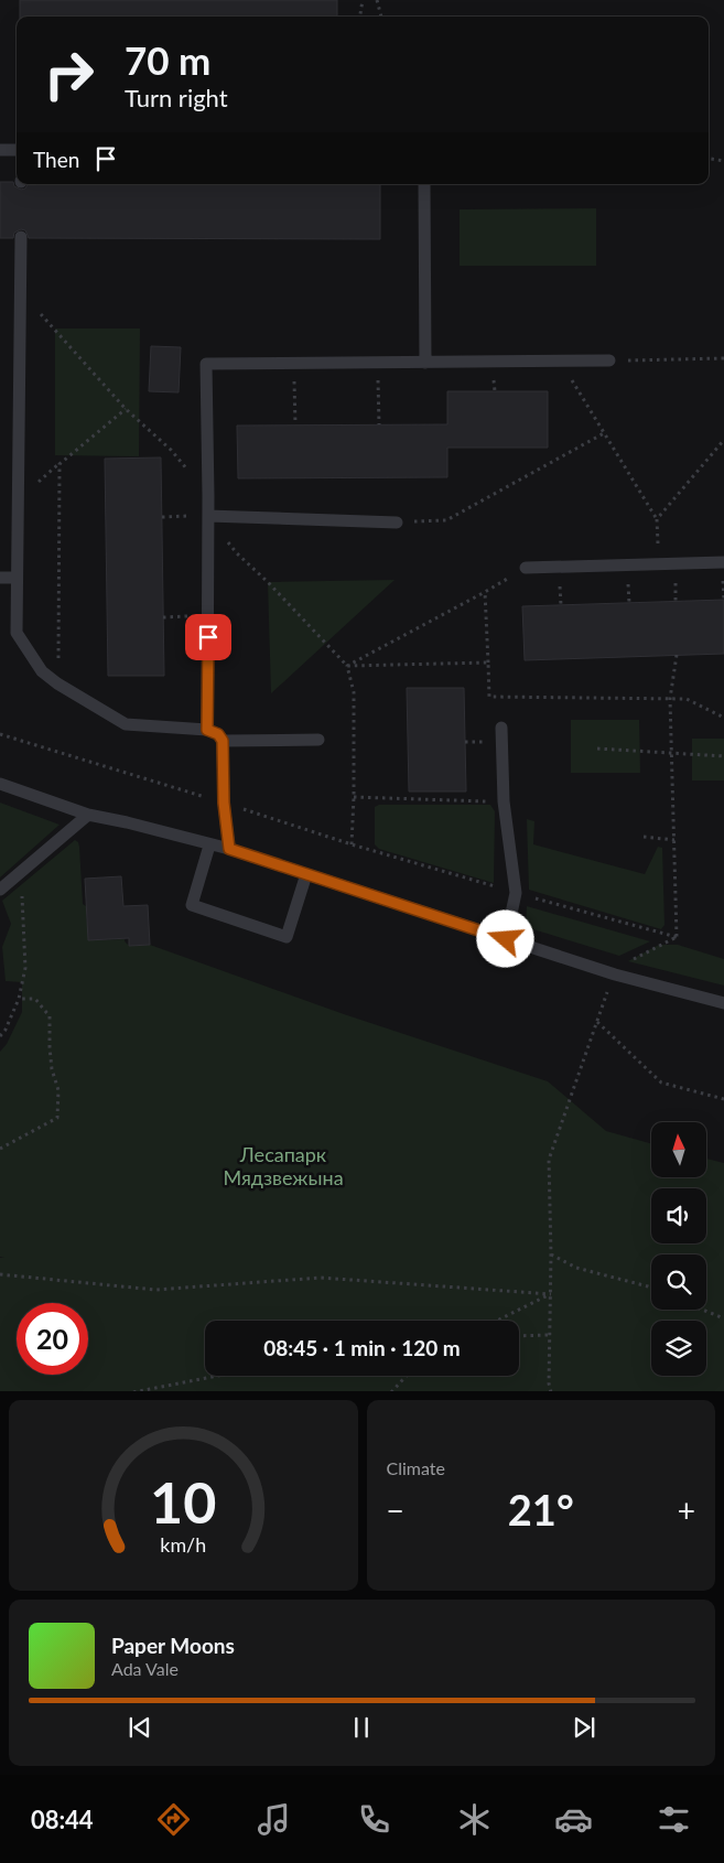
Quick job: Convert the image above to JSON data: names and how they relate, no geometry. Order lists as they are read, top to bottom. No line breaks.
{"parks":["Лесапарк Мядзвежына"],"north":"top","page":{"turn":["70 m","Turn right"],"then":"Then","limit":"20","trip":"08:45 · 1 min · 120 m","tile":"Climate","heat":["−","21°","+"],"song":["Paper Moons","Ada Vale"],"tabs":"08:44","gauge":["10","km/h"]}}
